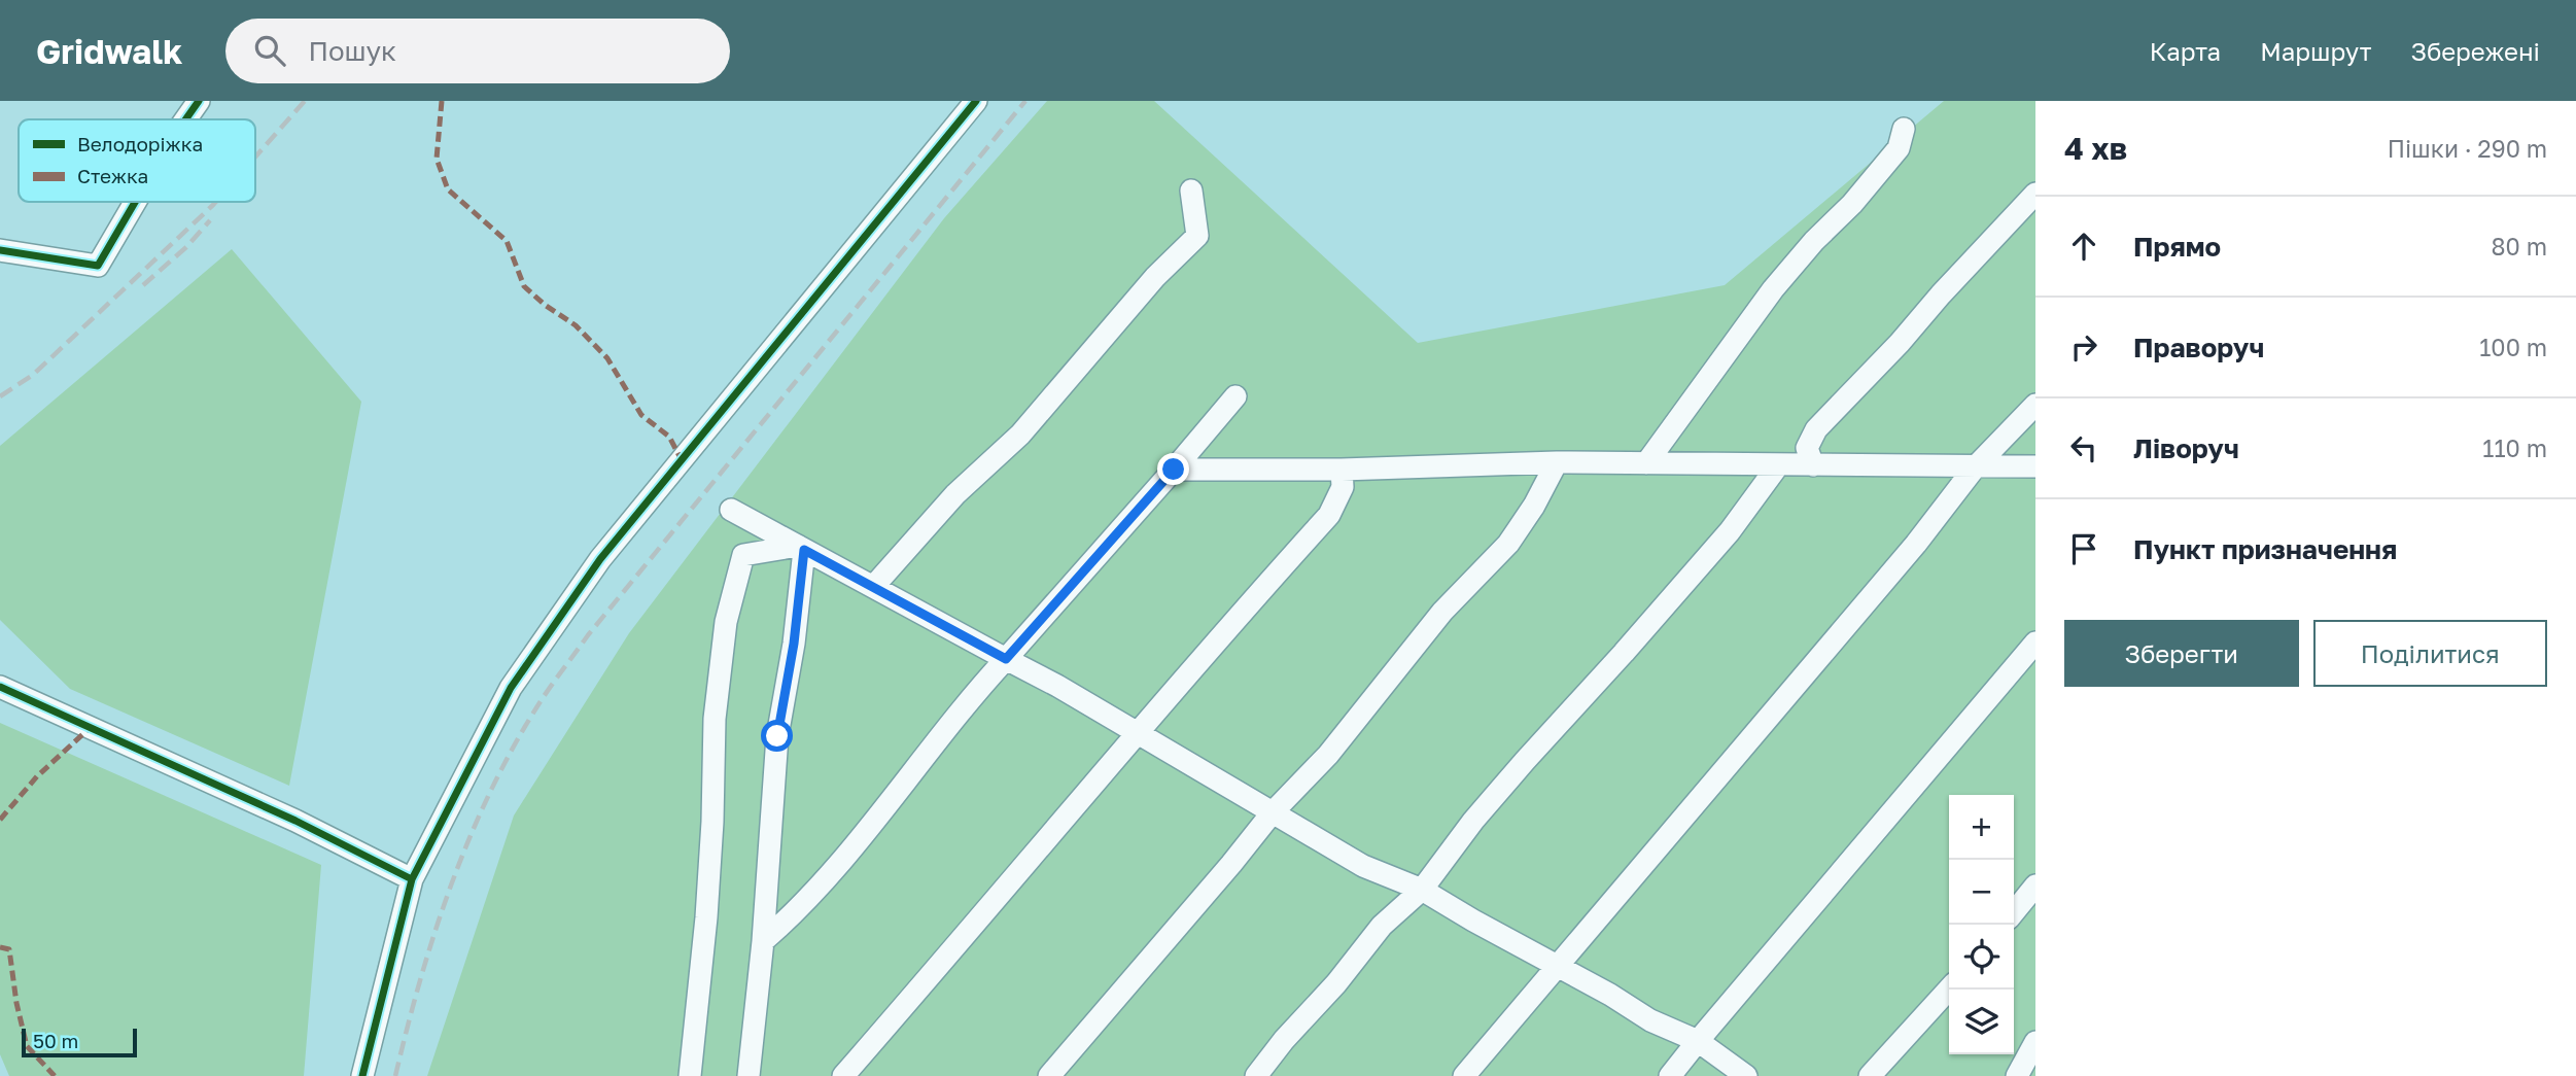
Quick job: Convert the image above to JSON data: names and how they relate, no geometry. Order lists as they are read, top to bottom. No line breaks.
{"legend":["Велодоріжка","Стежка"],"scale_bar":"50 m","page":{"header":"Gridwalk","search":"Пошук","nav":["Карта","Маршрут","Збережені"],"heading":["4 хв","Пішки · 290 m"],"list":[["Прямо","80 m"],["Праворуч","100 m"],["Ліворуч","110 m"],"Пункт призначення"],"buttons":["Зберегти","Поділитися"],"map_buttons":["+","−"],"scale":"50 m"}}
